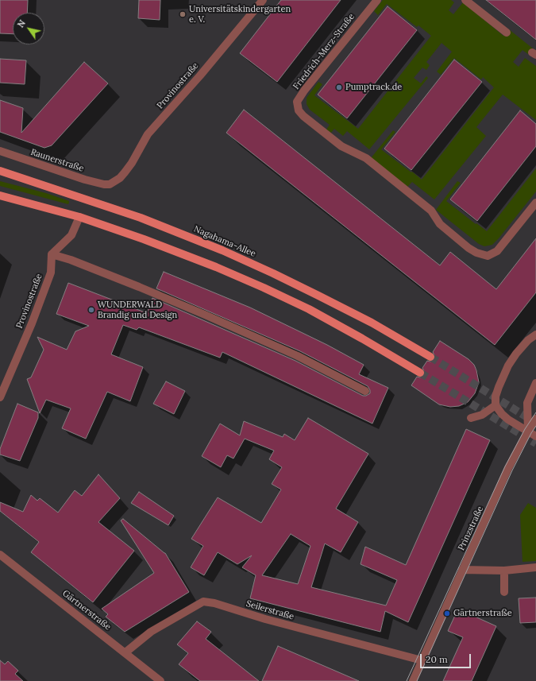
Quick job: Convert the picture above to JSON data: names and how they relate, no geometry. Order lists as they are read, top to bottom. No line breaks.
{"streets":{"main road":["Nagahama-Allee"],"street":["Friedrich-Merz-Straße","Provinostraße","Raunerstraße","Prinzstraße","Gärtnerstraße","Seilerstraße"]},"crossings":[["Provinostraße","Raunerstraße"],["Prinzstraße","Seilerstraße"],["Gärtnerstraße","Seilerstraße"]],"places":["Universitätskindergarten e. V.","Pumptrack.de","WUNDERWALD Brandig und Design","Gärtnerstraße"],"scale_bar":"20 m","north":"top left"}
